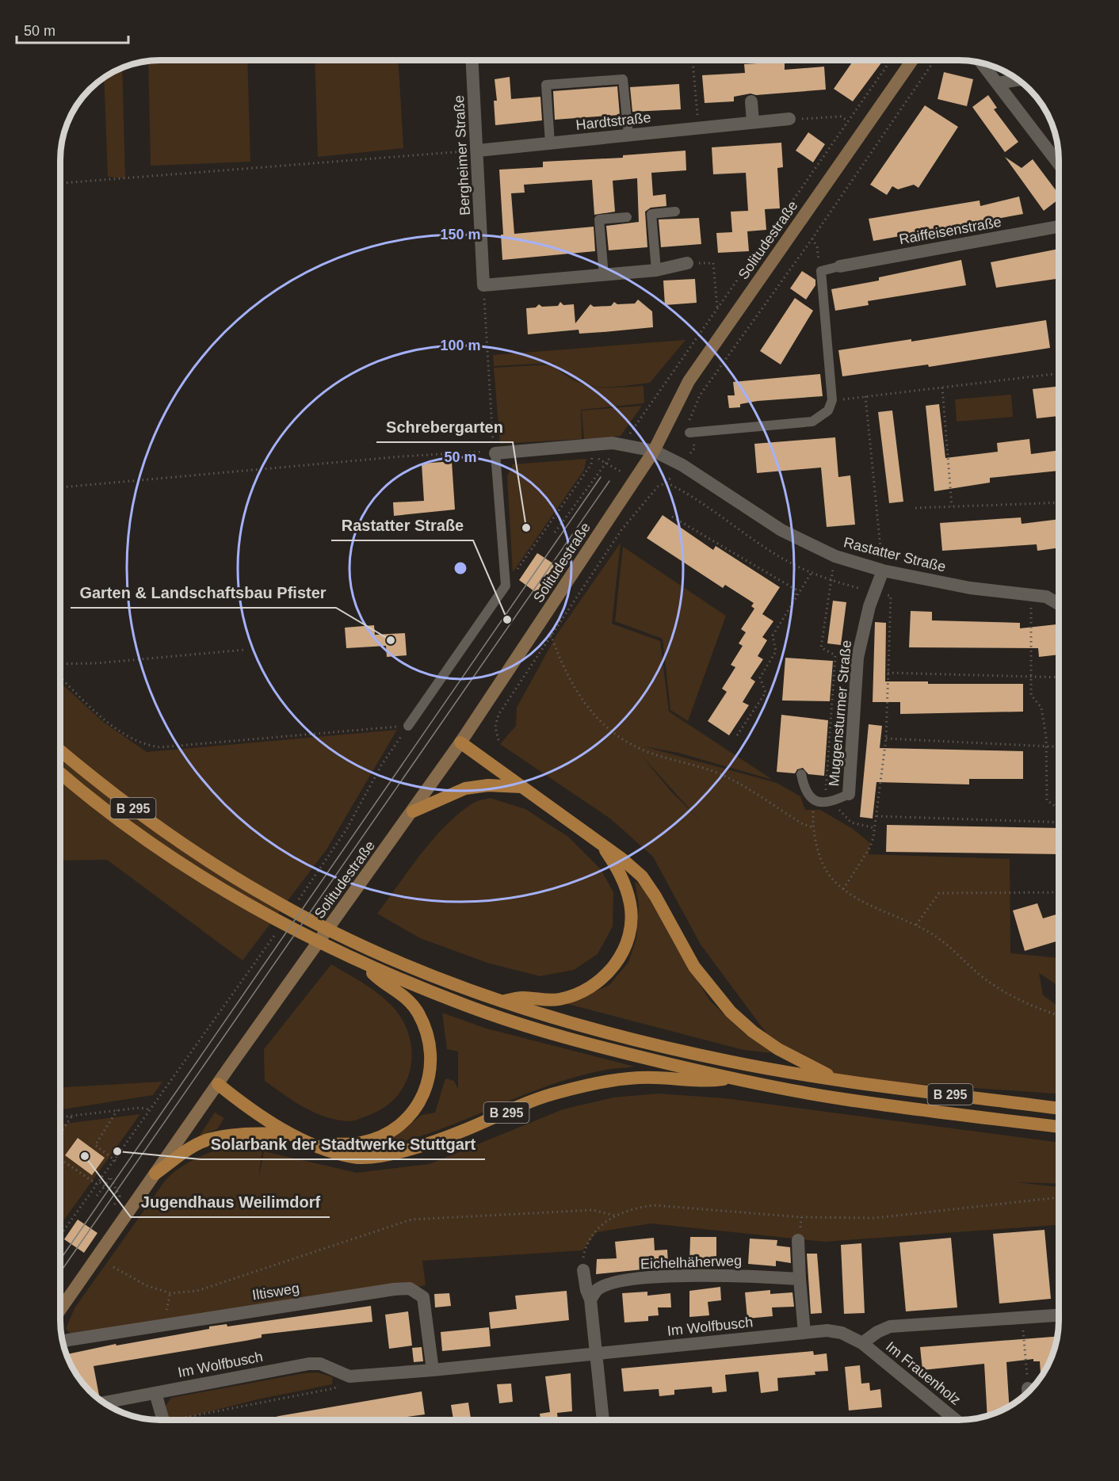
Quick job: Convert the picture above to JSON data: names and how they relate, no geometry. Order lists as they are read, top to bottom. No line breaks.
{"streets":{"main road":["Solitudestraße","B 295"],"street":["Hardtstraße","Bergheimer Straße","Raiffeisenstraße","Rastatter Straße","Muggensturmer Straße","Eichelhäherweg","Iltisweg","Im Wolfbusch","Im Frauenholz"]},"crossings":[["Hardtstraße","Bergheimer Straße"],["Solitudestraße","Rastatter Straße"],["Solitudestraße","B 295"],["Rastatter Straße","Muggensturmer Straße"],["Iltisweg","Im Wolfbusch"],["Im Wolfbusch","Im Frauenholz"]],"places":["Schrebergarten","Rastatter Straße","Garten & Landschaftsbau Pfister","Solarbank der Stadtwerke Stuttgart","Jugendhaus Weilimdorf"],"scale_bar":"50 m","rings":["150 m","100 m","50 m"]}
